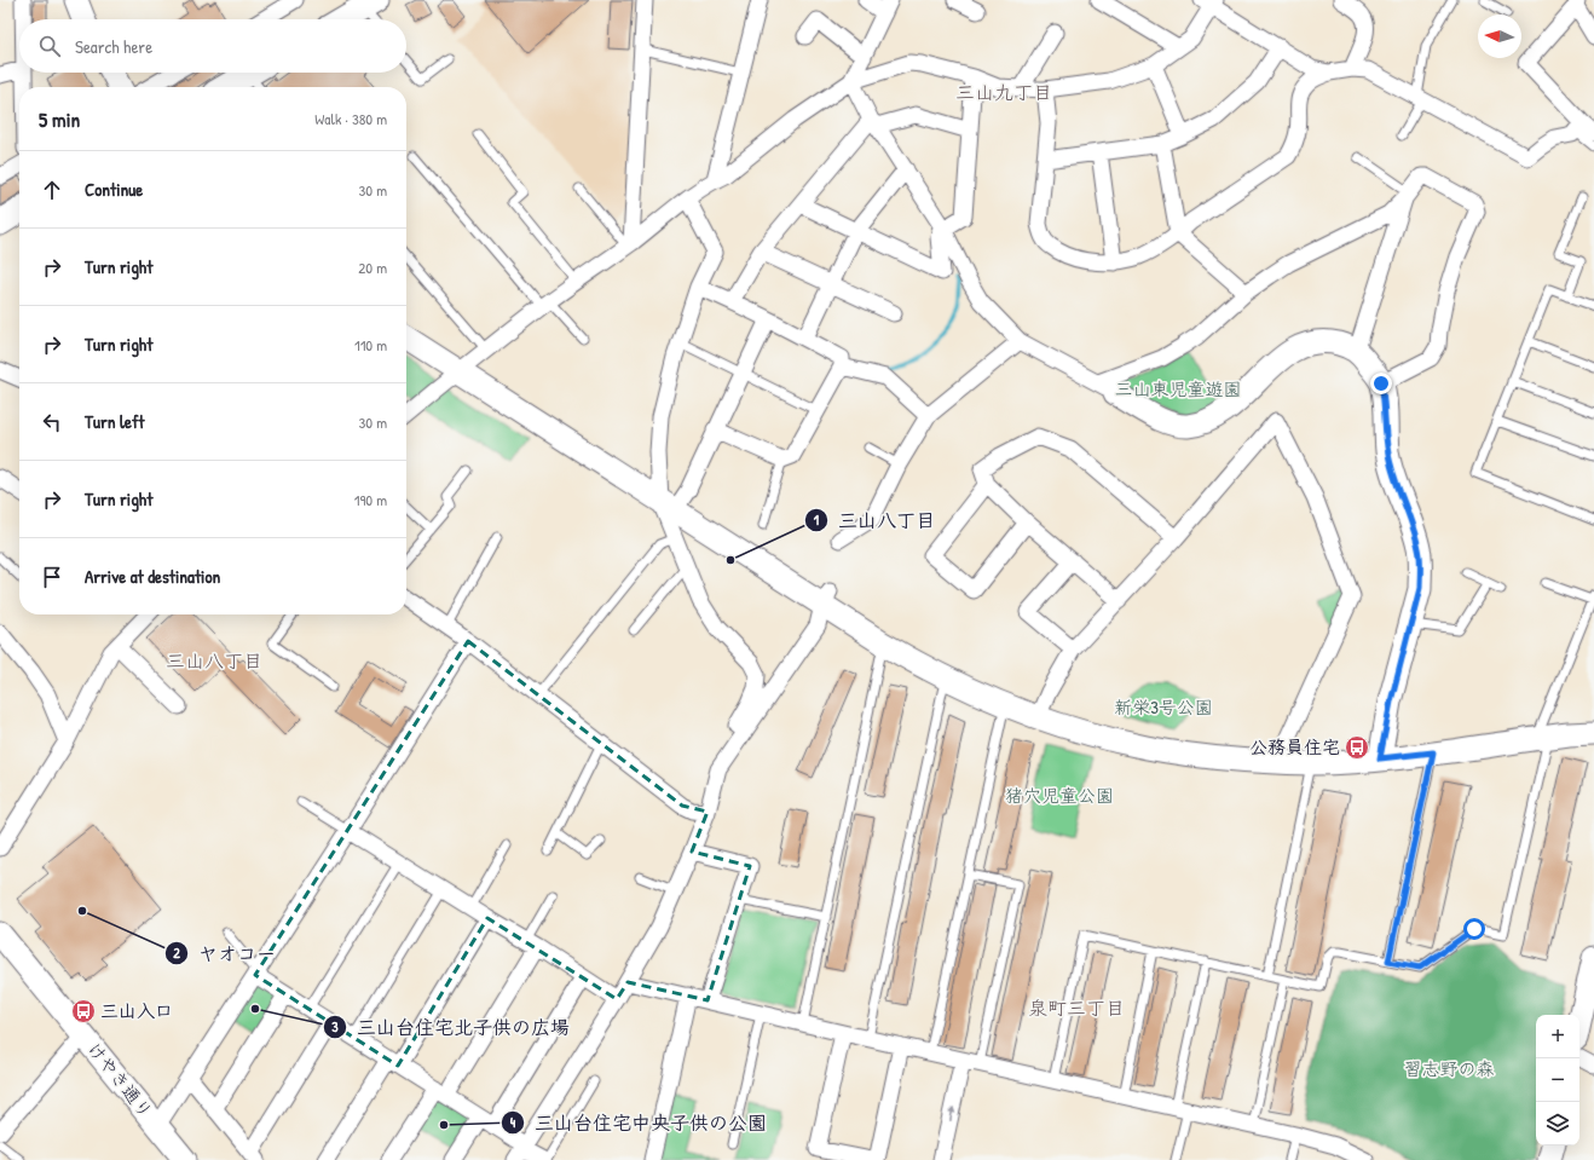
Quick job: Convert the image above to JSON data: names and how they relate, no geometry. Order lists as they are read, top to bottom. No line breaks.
{"streets":{"street":["けやき通り"]},"districts":["三山九丁目","三山八丁目","泉町三丁目"],"parks":["三山東児童遊園","新栄3号公園","猪穴児童公園","習志野の森"],"places":{"other":["三山八丁目","ヤオコー","三山台住宅北子供の広場","三山台住宅中央子供の公園"],"bus stop":["公務員住宅","三山入口"]},"north":"left","page":{"search":"Search here","heading":["5 min","Walk · 380 m"],"list":[["Continue","30 m"],["Turn right","20 m"],["Turn right","110 m"],["Turn left","30 m"],["Turn right","190 m"],"Arrive at destination"],"map_buttons":["+","−"]}}
